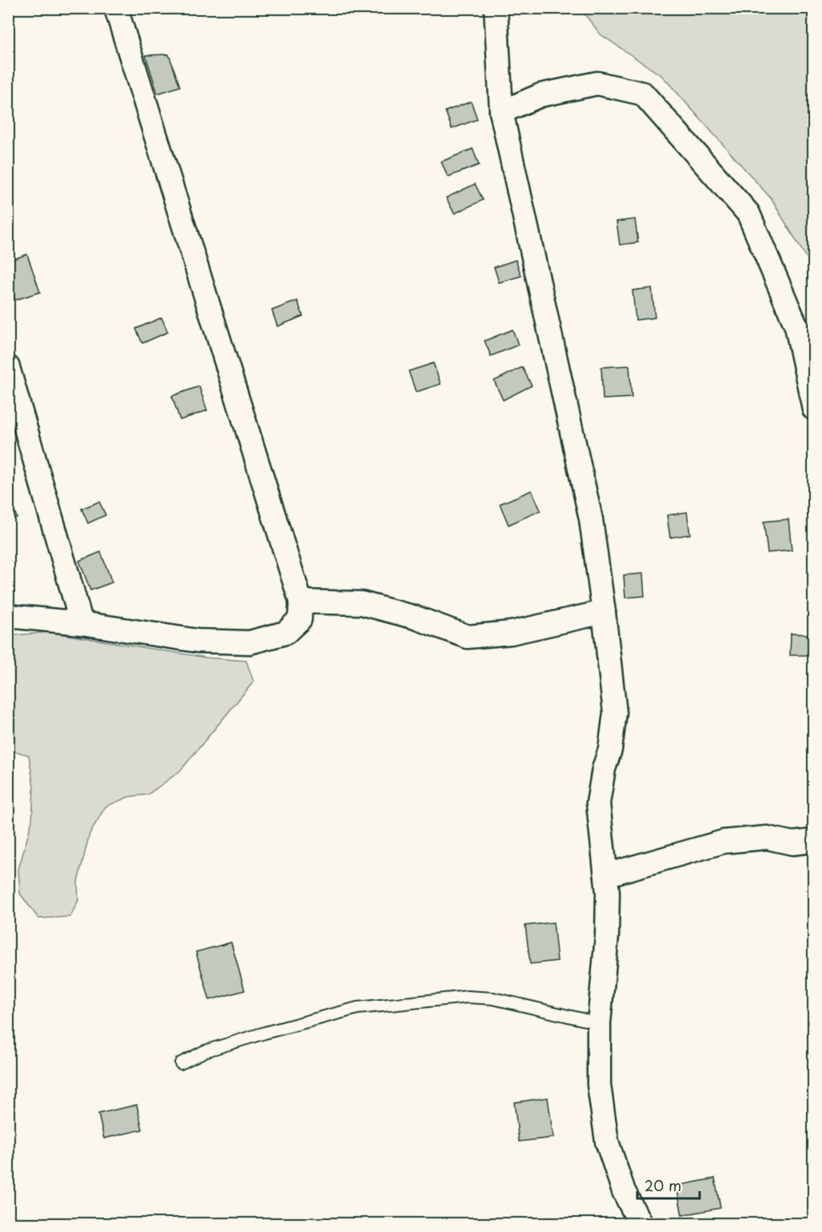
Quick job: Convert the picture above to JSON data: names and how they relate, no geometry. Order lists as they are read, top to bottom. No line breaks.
{"scale_bar":"20 m"}
